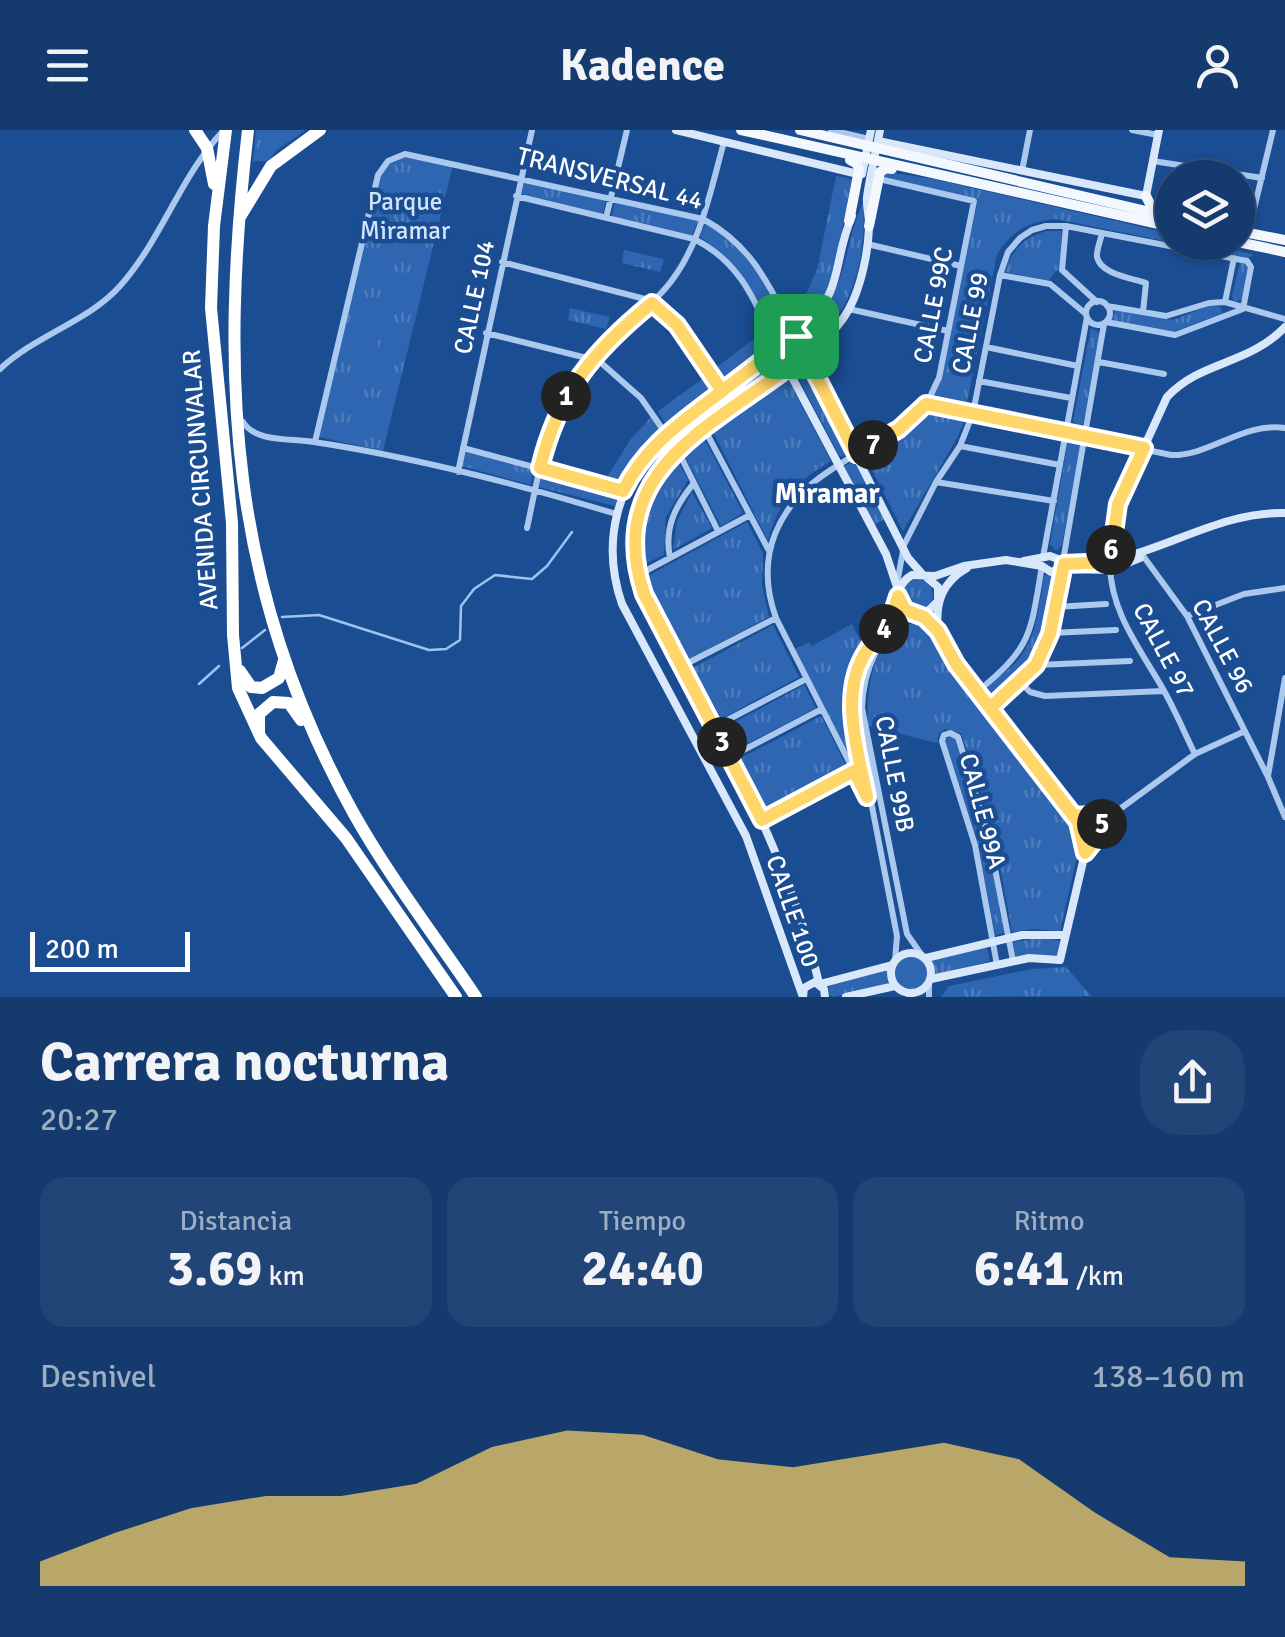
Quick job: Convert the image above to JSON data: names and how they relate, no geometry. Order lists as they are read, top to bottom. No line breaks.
{"streets":{"highway":["AVENIDA CIRCUNVALAR"],"street":["TRANSVERSAL 44","CALLE 104","CALLE 99C","CALLE 99","CALLE 96","CALLE 97","CALLE 99B","CALLE 99A","CALLE 100"]},"crossings":[["TRANSVERSAL 44","CALLE 104"],["TRANSVERSAL 44","CALLE 99"],["TRANSVERSAL 44","CALLE 99B"],["TRANSVERSAL 44","CALLE 100"],["CALLE 99","CALLE 99B"]],"districts":["Miramar"],"parks":["Parque Miramar"],"scale_bar":"200 m","page":{"header":"Kadence","pins":["1","7","6","4","3","5"],"scale":"200 m","heading":["Carrera nocturna","20:27"],"stats":[["Distancia","3.69 km"],["Tiempo","24:40"],["Ritmo","6:41 /km"]],"chart":["Desnivel","138–160 m"]}}
